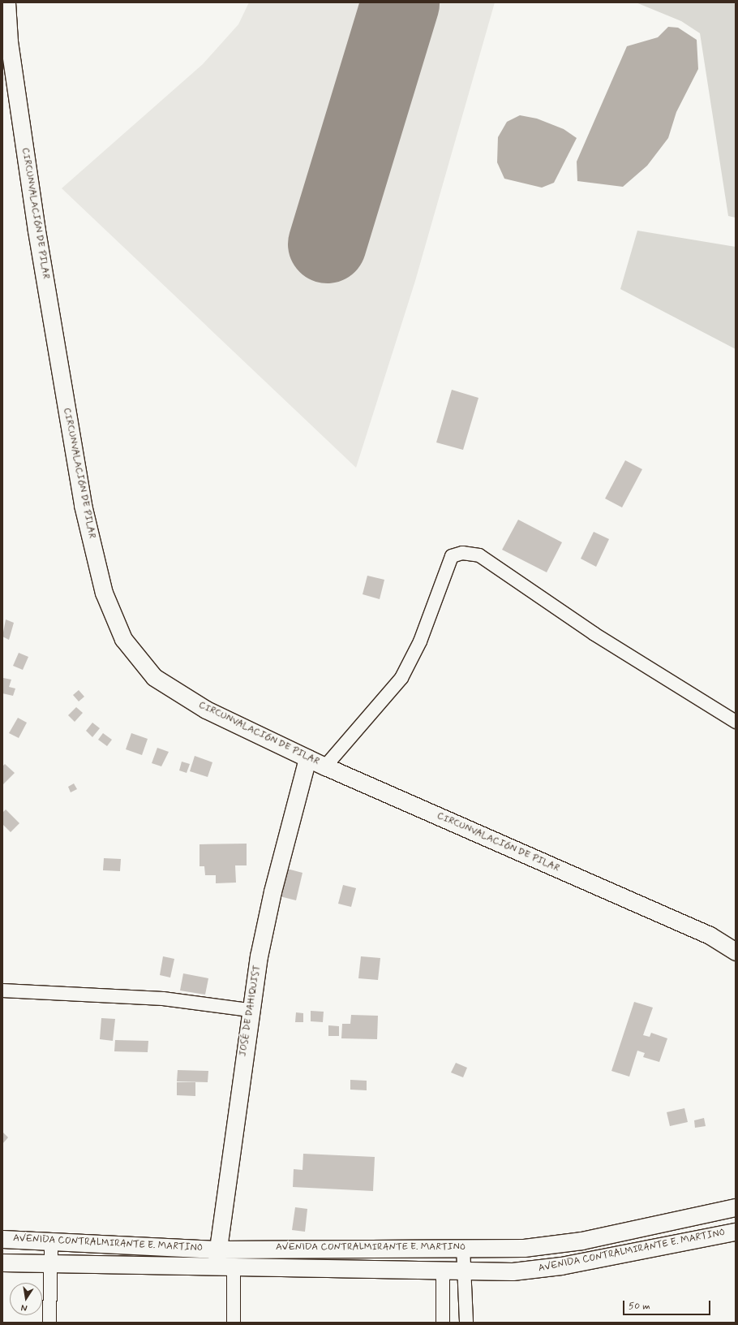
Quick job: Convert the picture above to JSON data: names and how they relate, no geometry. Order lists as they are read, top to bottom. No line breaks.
{"streets":{"main road":["CIRCUNVALACIÓN DE PILAR","JOSÉ DE DAHIQUIST","AVENIDA CONTRALMIRANTE E. MARTINO"]},"crossings":[["CIRCUNVALACIÓN DE PILAR","JOSÉ DE DAHIQUIST"],["JOSÉ DE DAHIQUIST","AVENIDA CONTRALMIRANTE E. MARTINO"]],"scale_bar":"50 m","north":"bottom"}
